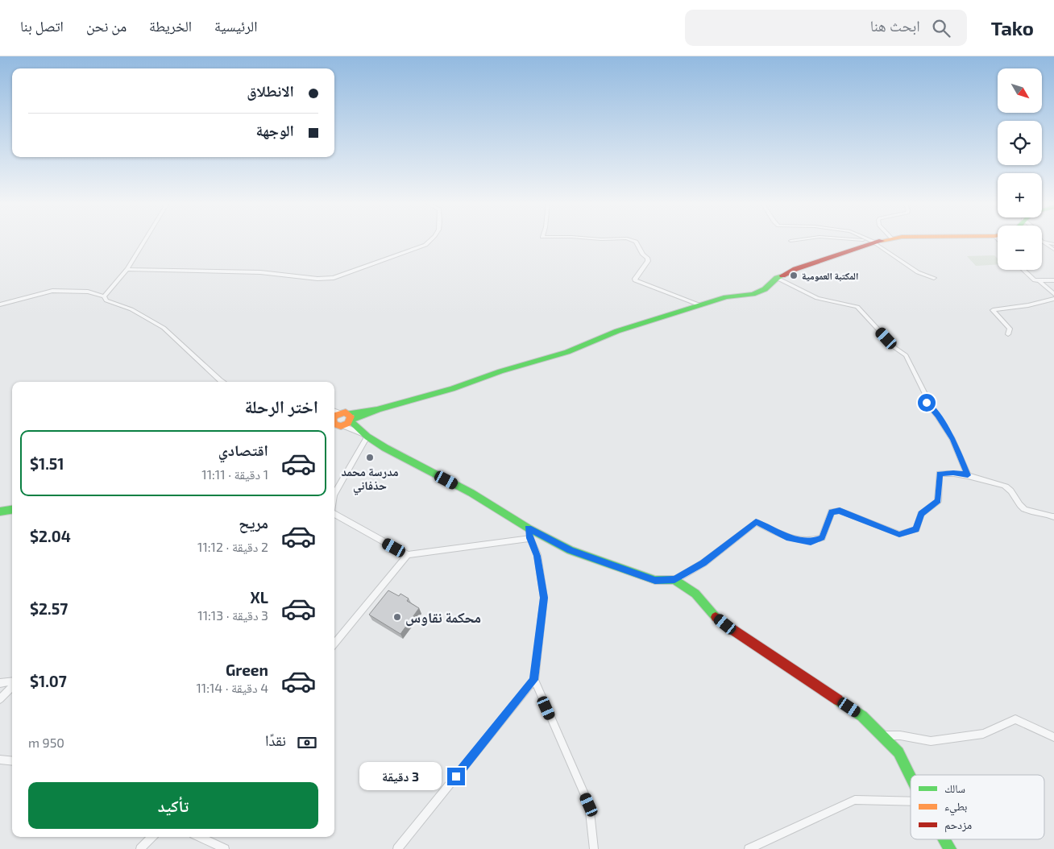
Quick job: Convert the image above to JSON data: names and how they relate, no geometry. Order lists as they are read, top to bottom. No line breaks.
{"places":["المكتبة العمومية","مدرسة محمد حذفاني","محكمة نقاوس"],"legend":["سالك","بطيء","مزدحم"],"north":"bottom right","page":{"header":"Tako","search":"ابحث هنا","nav":["الرئيسية","الخريطة","من نحن","اتصل بنا"],"map_buttons":["+","−"],"banner":["الانطلاق","الوجهة"],"heading":"اختر الرحلة","list":[{"name":"اقتصادي","note":"1 دقيقة · 11:11","value":"$1.51"},{"name":"مريح","note":"2 دقيقة · 11:12","value":"$2.04"},{"name":"XL","note":"3 دقيقة · 11:13","value":"$2.57"},{"name":"Green","note":"4 دقيقة · 11:14","value":"$1.07"}],"pay":["نقدًا","950 m"],"bubble":"3 دقيقة","buttons":"تأكيد"}}
